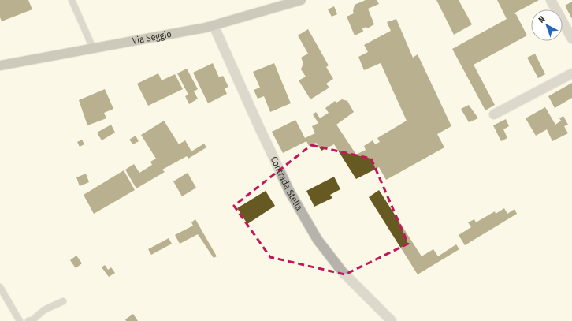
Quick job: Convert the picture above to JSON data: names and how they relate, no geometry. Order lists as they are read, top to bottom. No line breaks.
{"streets":{"street":["Via Seggio","Contrada Stella"]},"crossings":[["Via Seggio","Contrada Stella"]],"north":"top left"}
